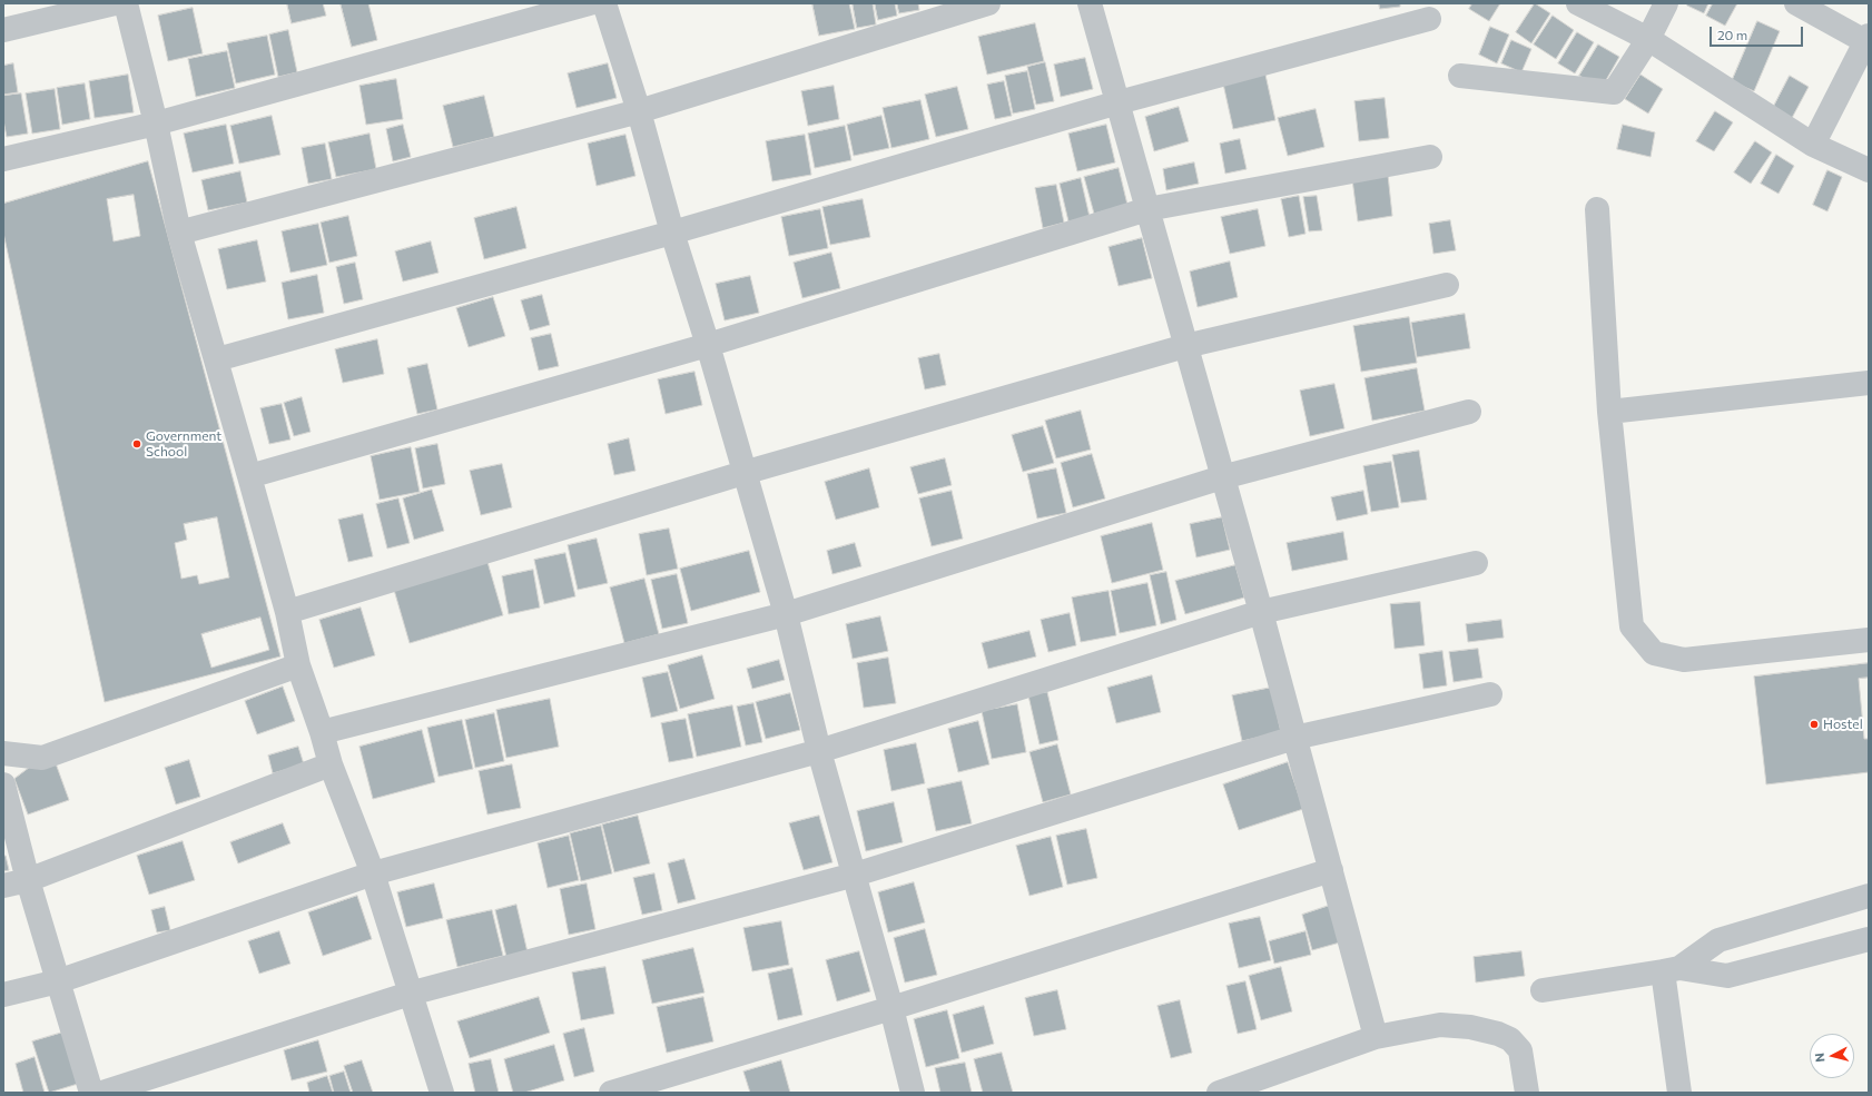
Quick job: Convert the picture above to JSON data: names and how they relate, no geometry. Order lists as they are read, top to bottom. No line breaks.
{"places":["Government School","Hostel"],"scale_bar":"20 m","north":"left"}
